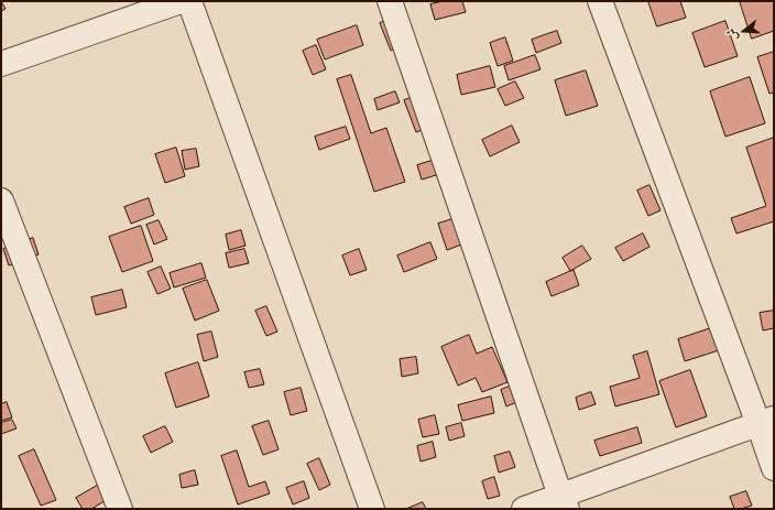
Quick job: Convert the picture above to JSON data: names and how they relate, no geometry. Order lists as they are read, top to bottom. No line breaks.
{"north":"left"}
